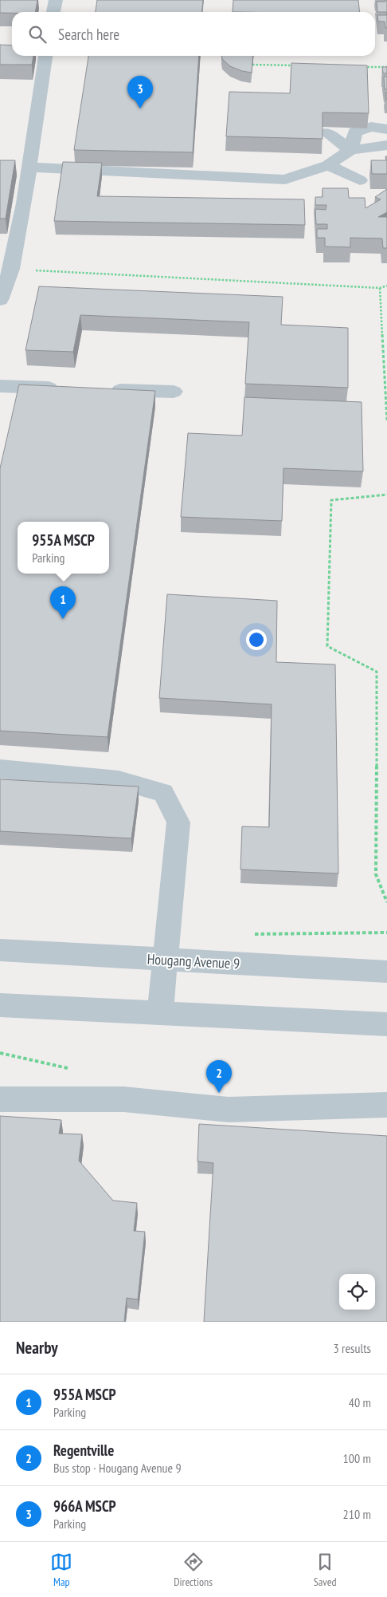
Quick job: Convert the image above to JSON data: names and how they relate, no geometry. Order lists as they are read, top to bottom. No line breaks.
{"streets":{"street":["Hougang Avenue 9"]},"page":{"search":"Search here","pins":["3","1","2"],"popup":["955A MSCP","Parking"],"heading":["Nearby","3 results"],"list":[{"mark":"1","name":"955A MSCP","note":"Parking","value":"40 m"},{"mark":"2","name":"Regentville","note":"Bus stop · Hougang Avenue 9","value":"100 m"},{"mark":"3","name":"966A MSCP","note":"Parking","value":"210 m"}],"nav":["Map","Directions","Saved"]}}
